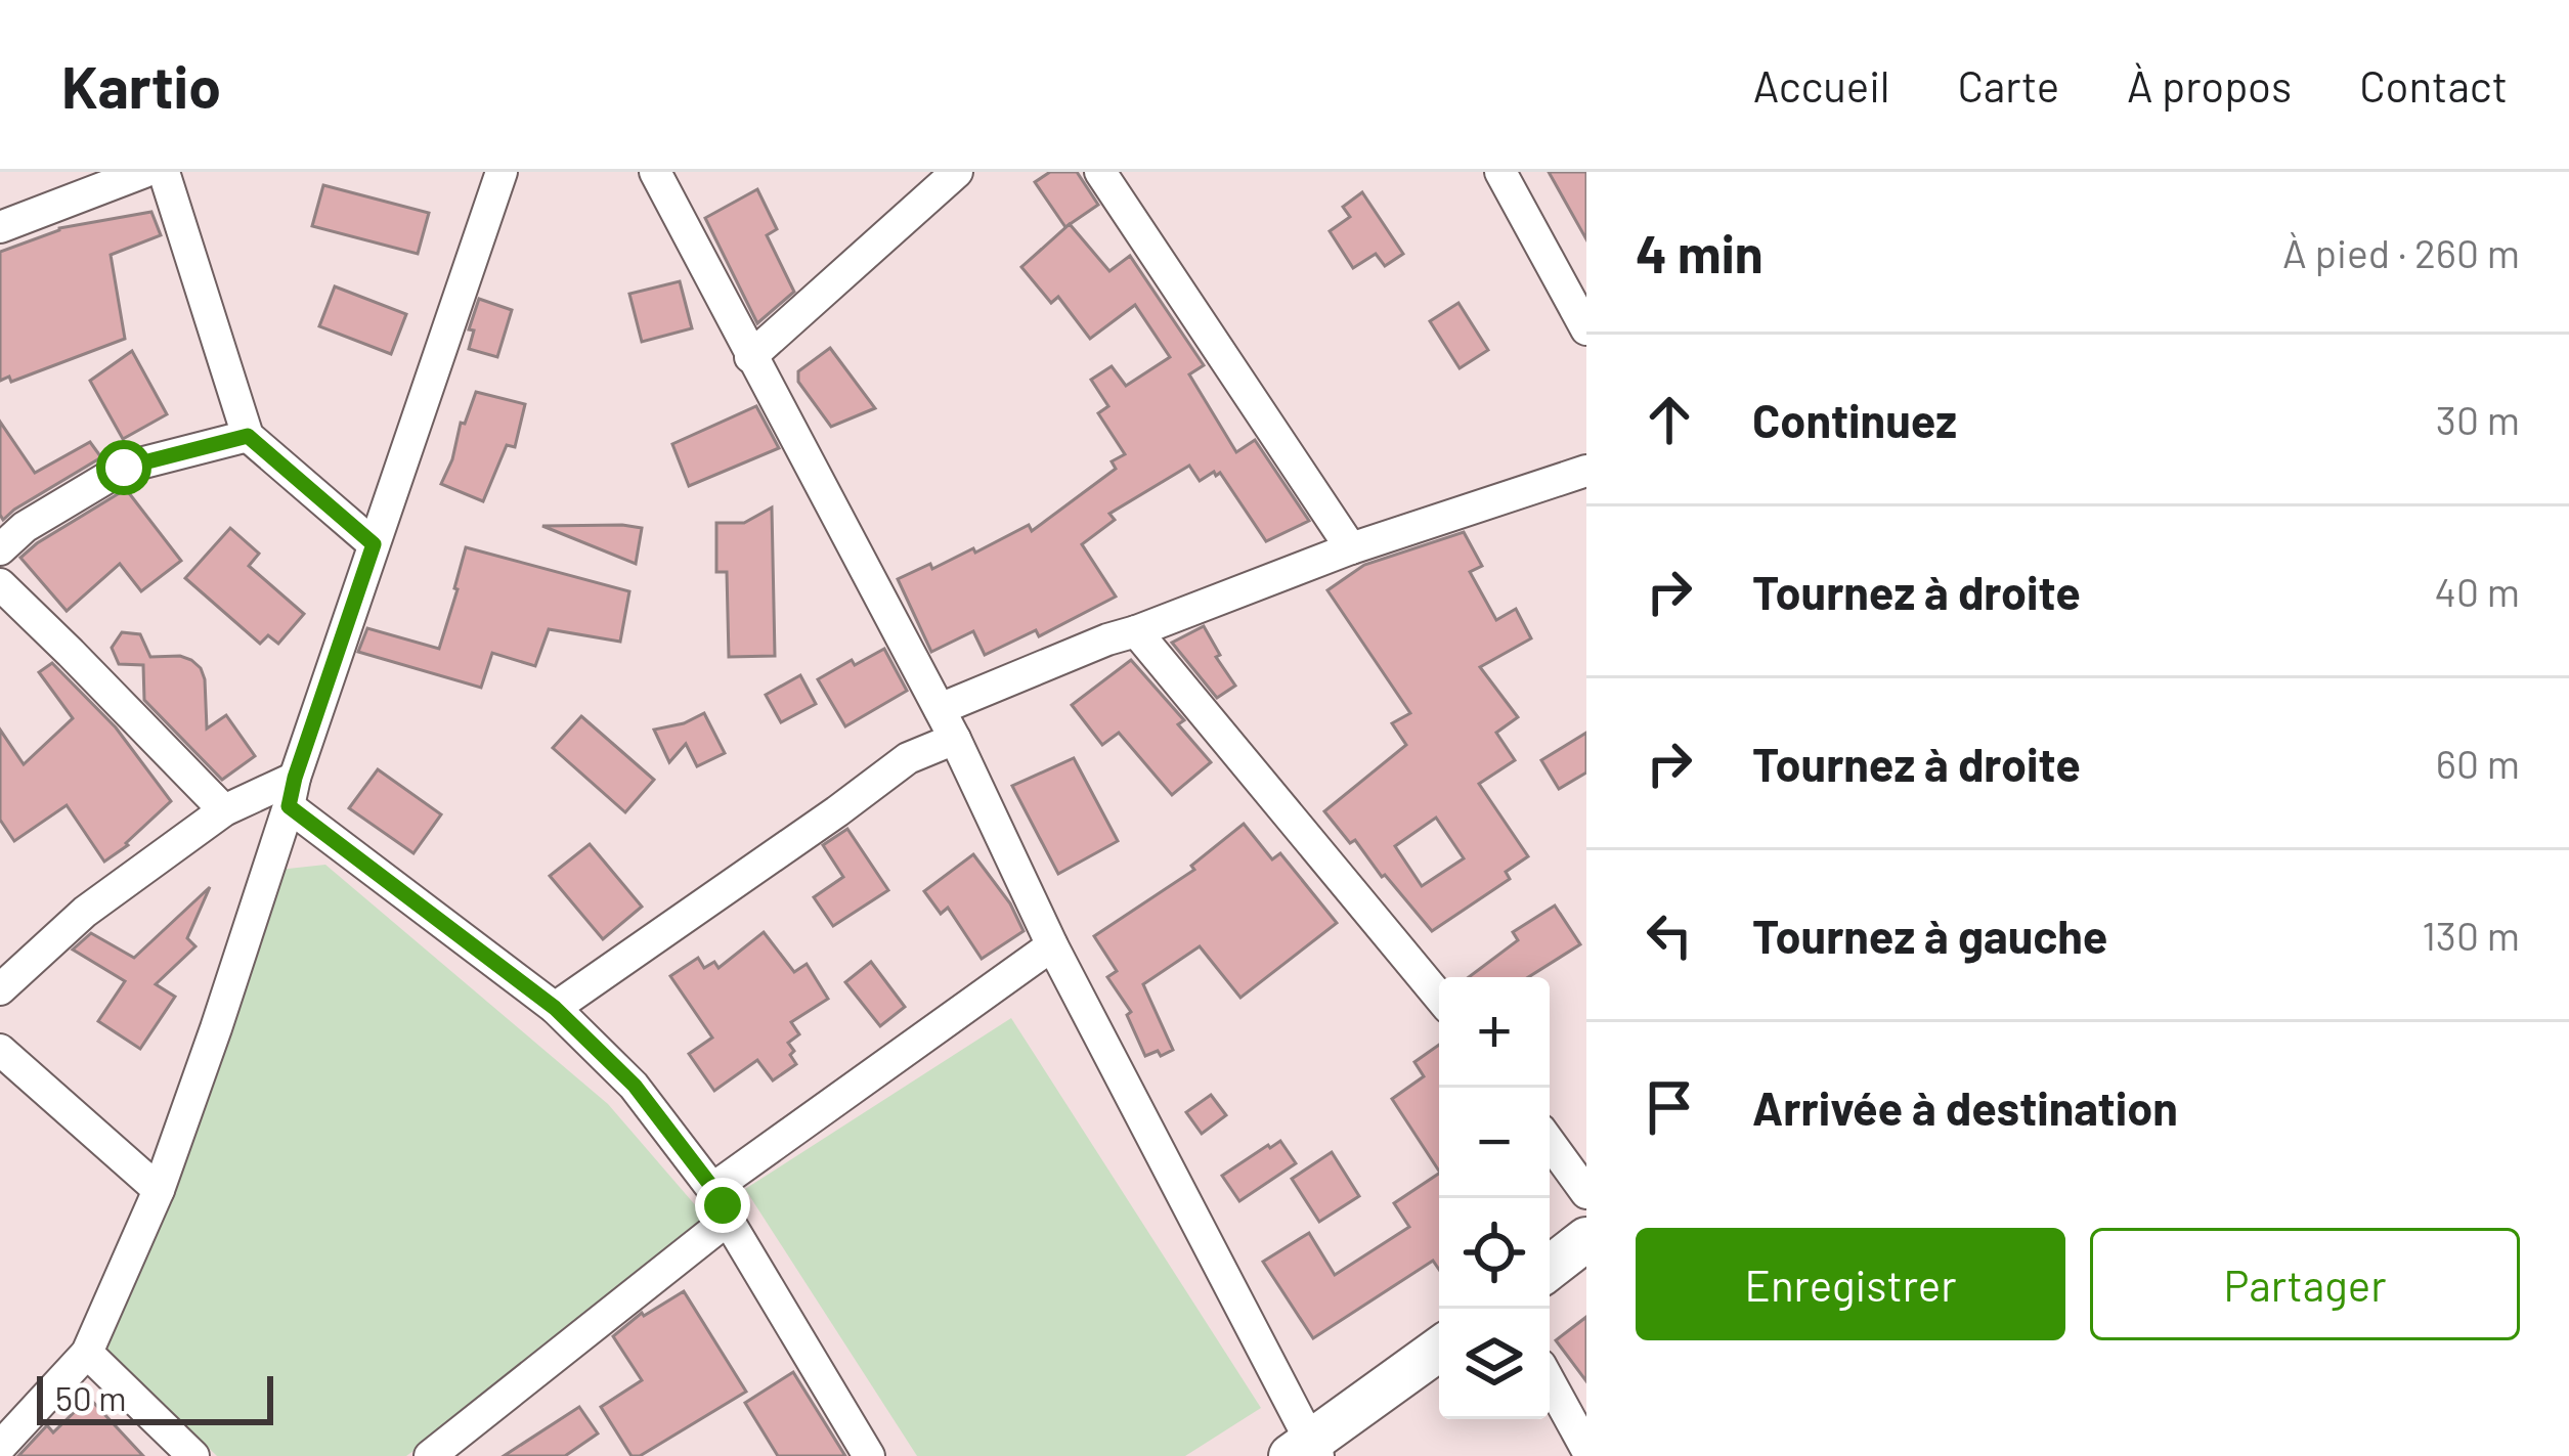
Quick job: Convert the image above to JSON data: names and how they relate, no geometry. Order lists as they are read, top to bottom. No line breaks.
{"scale_bar":"50 m","page":{"header":"Kartio","nav":["Accueil","Carte","À propos","Contact"],"heading":["4 min","À pied · 260 m"],"list":[["Continuez","30 m"],["Tournez à droite","40 m"],["Tournez à droite","60 m"],["Tournez à gauche","130 m"],"Arrivée à destination"],"map_buttons":["+","−"],"buttons":["Enregistrer","Partager"],"scale":"50 m"}}
